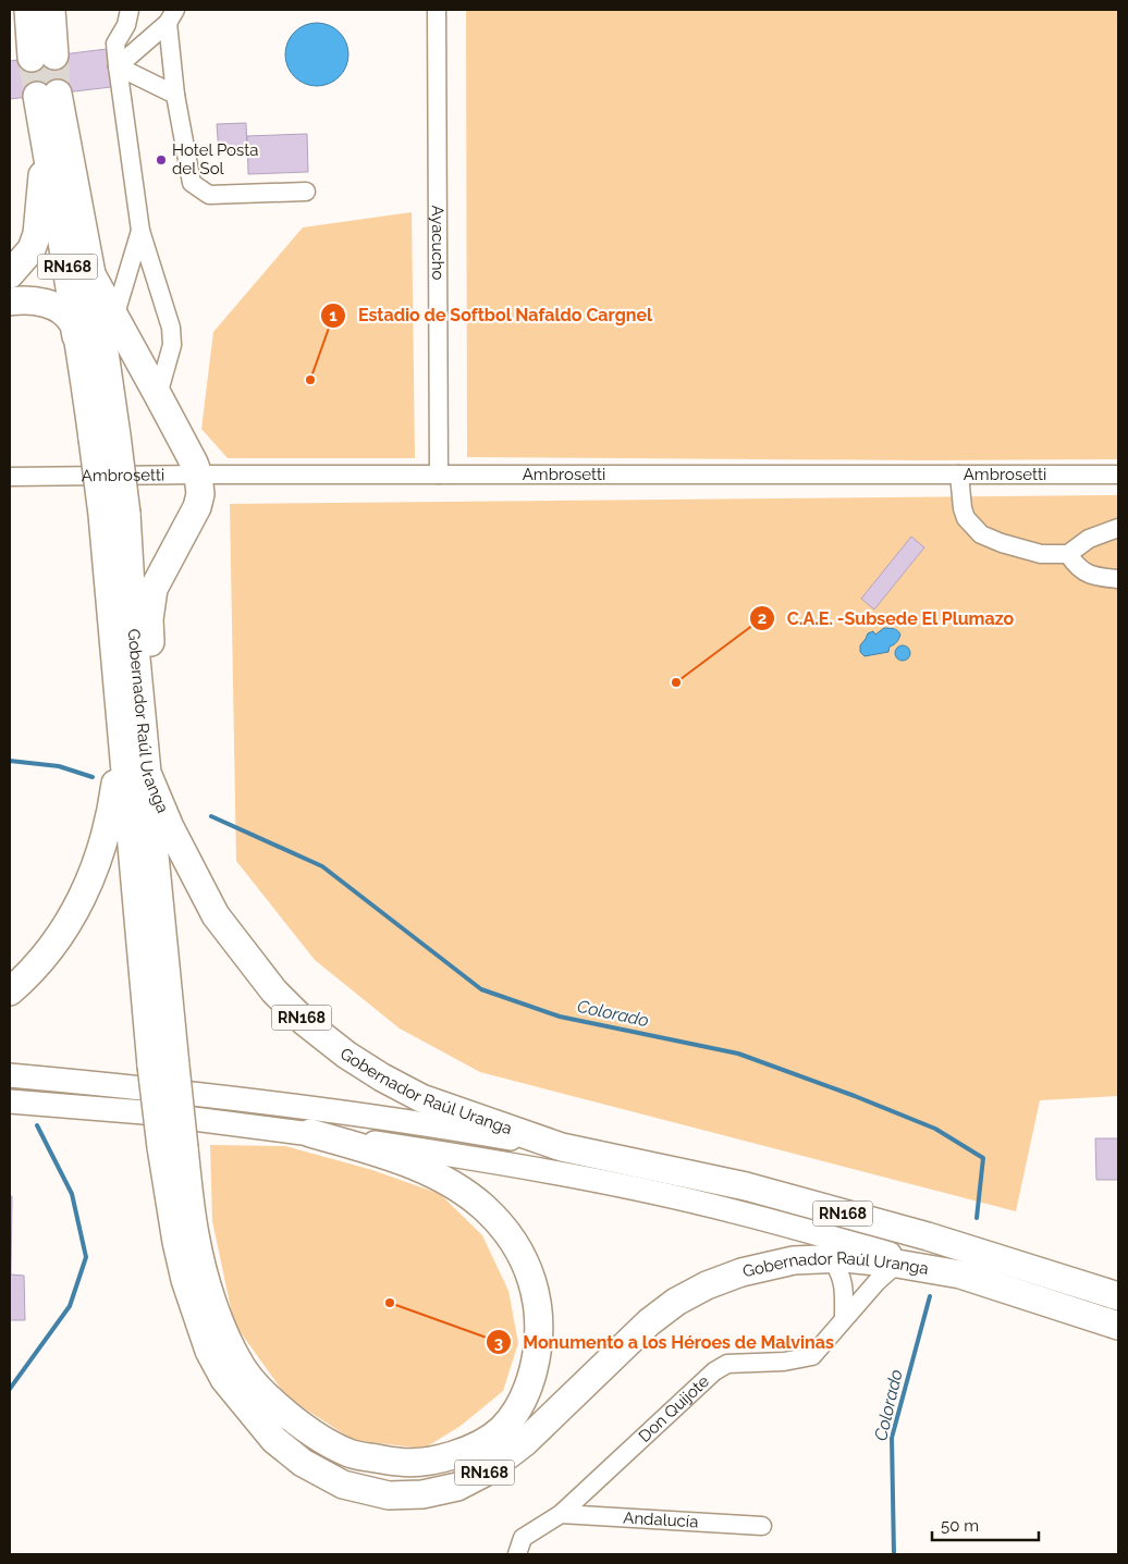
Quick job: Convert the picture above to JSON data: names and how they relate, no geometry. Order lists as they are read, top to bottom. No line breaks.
{"streets":{"highway":["RN168","Gobernador Raúl Uranga"],"street":["Ayacucho","Ambrosetti","Don Quijote","Andalucía"]},"crossings":[["Ayacucho","Ambrosetti"],["Gobernador Raúl Uranga","Don Quijote"],["Don Quijote","Andalucía"]],"water":["Colorado"],"places":["Hotel Posta del Sol","Estadio de Softbol Nafaldo Cargnel","C.A.E. -Subsede El Plumazo","Monumento a los Héroes de Malvinas"],"scale_bar":"50 m"}
